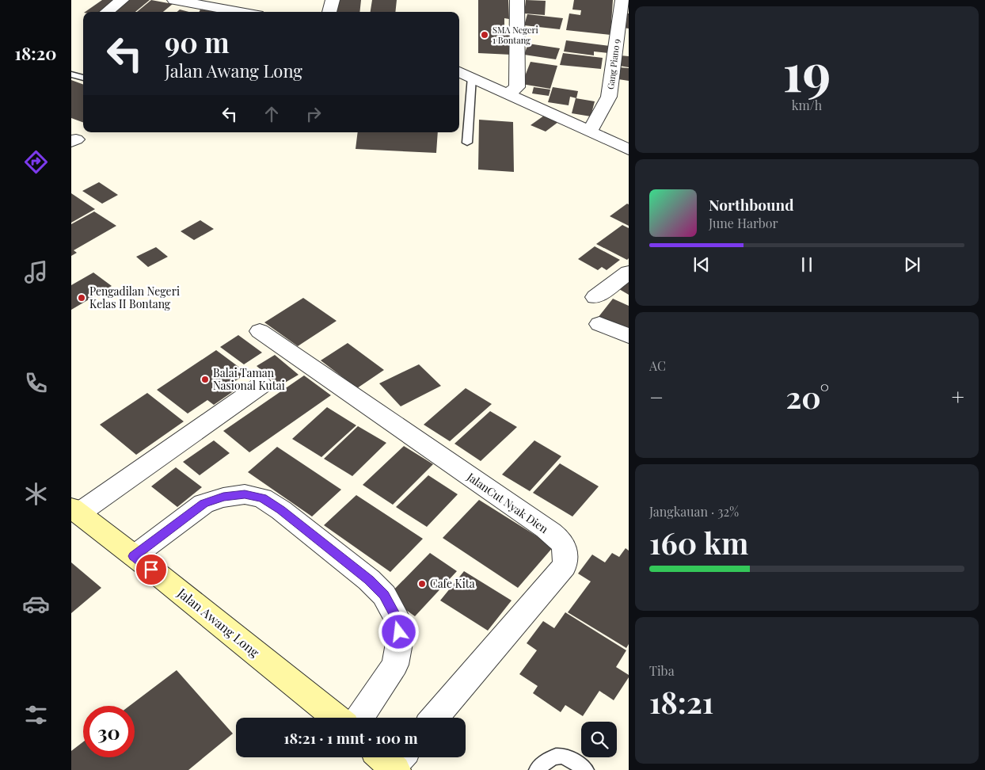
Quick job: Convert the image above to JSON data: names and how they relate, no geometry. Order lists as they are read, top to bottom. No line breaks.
{"streets":{"street":["Gang Piano 9","JalanCut Nyak Dien","Jalan Awang Long"]},"places":["SMA Negeri 1 Bontang","Pengadilan Negeri Kelas II Bontang","Balai Taman Nasional Kutai","Cafe Kita"],"page":{"tabs":"18:20","tile":[["19","km/h"],"AC",["Jangkauan · 32%","160 km"],["Tiba","18:21"]],"turn":["90 m","Jalan Awang Long"],"song":["Northbound","June Harbor"],"heat":["−","20°","+"],"limit":"30","trip":"18:21 · 1 mnt · 100 m"}}
